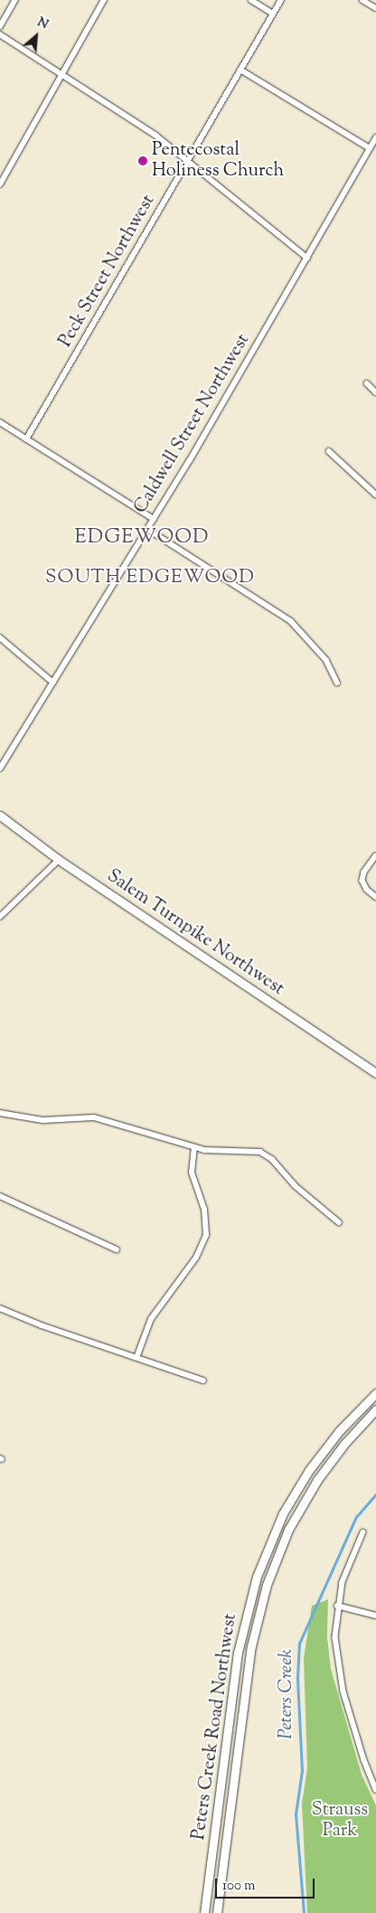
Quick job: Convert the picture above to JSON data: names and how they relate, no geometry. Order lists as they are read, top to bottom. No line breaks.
{"streets":{"main road":["Salem Turnpike Northwest","Peters Creek Road Northwest"],"street":["Peck Street Northwest","Caldwell Street Northwest"]},"districts":["EDGEWOOD","SOUTH EDGEWOOD"],"water":["Peters Creek"],"parks":["Strauss Park"],"places":["Pentecostal Holiness Church"],"scale_bar":"100 m","north":"top right"}
